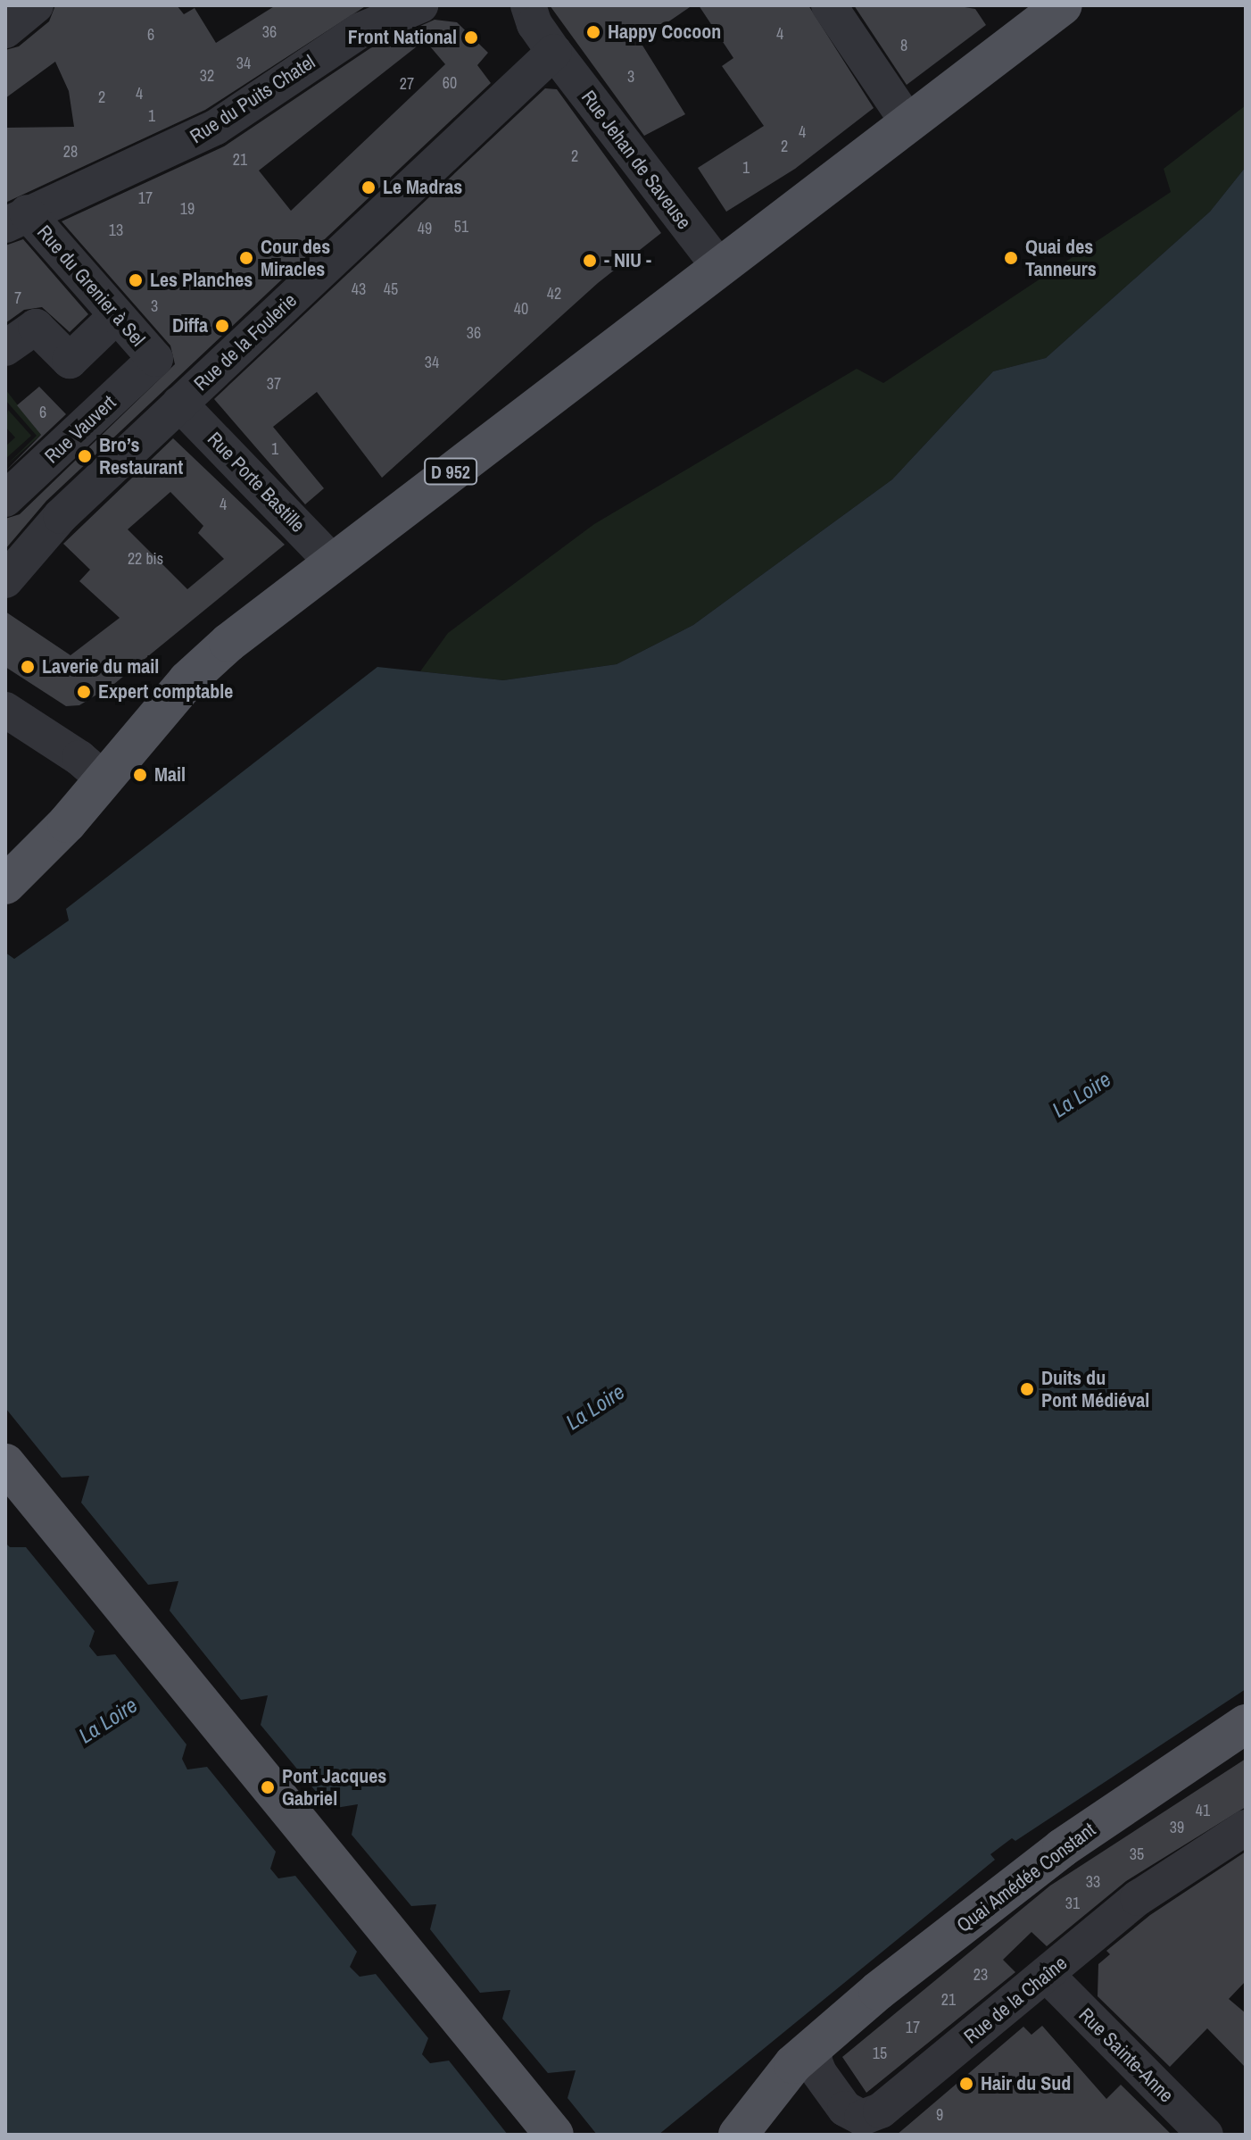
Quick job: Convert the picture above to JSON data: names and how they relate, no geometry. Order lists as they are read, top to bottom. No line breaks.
{"streets":{"main road":["D 952","Quai Amédée Constant"],"street":["Rue du Puits Chatel","Rue Jehan de Saveuse","Rue du Grenier à Sel","Rue de la Foulerie","Rue Vauvert","Rue Porte Bastille","Rue de la Chaîne","Rue Sainte-Anne"]},"crossings":[["Rue du Puits Chatel","Rue du Grenier à Sel"],["Rue Jehan de Saveuse","Rue de la Foulerie"],["Rue Jehan de Saveuse","D 952"],["Rue du Grenier à Sel","Rue Vauvert"],["Rue de la Foulerie","Rue Porte Bastille"],["D 952","Rue Porte Bastille"],["Quai Amédée Constant","Rue de la Chaîne"],["Rue de la Chaîne","Rue Sainte-Anne"]],"water":["La Loire"],"places":["Happy Cocoon","Front National","Le Madras","Cour des Miracles","Quai des Tanneurs","‑ NIU ‑","Les Planches","Diffa","Bro’s Restaurant","Laverie du mail","Expert comptable","Mail","Duits du Pont Médiéval","Pont Jacques Gabriel","Hair du Sud"],"house_numbers":["36","4","6","8","34","32","3","60","27","4","2","1","4","2","28","2","21","1","17","19","51","49","13","43","45","42","7","3","40","36","34","37","6","1","4","22 bis","41","39","35","33","31","23","21","17","15","9"]}
